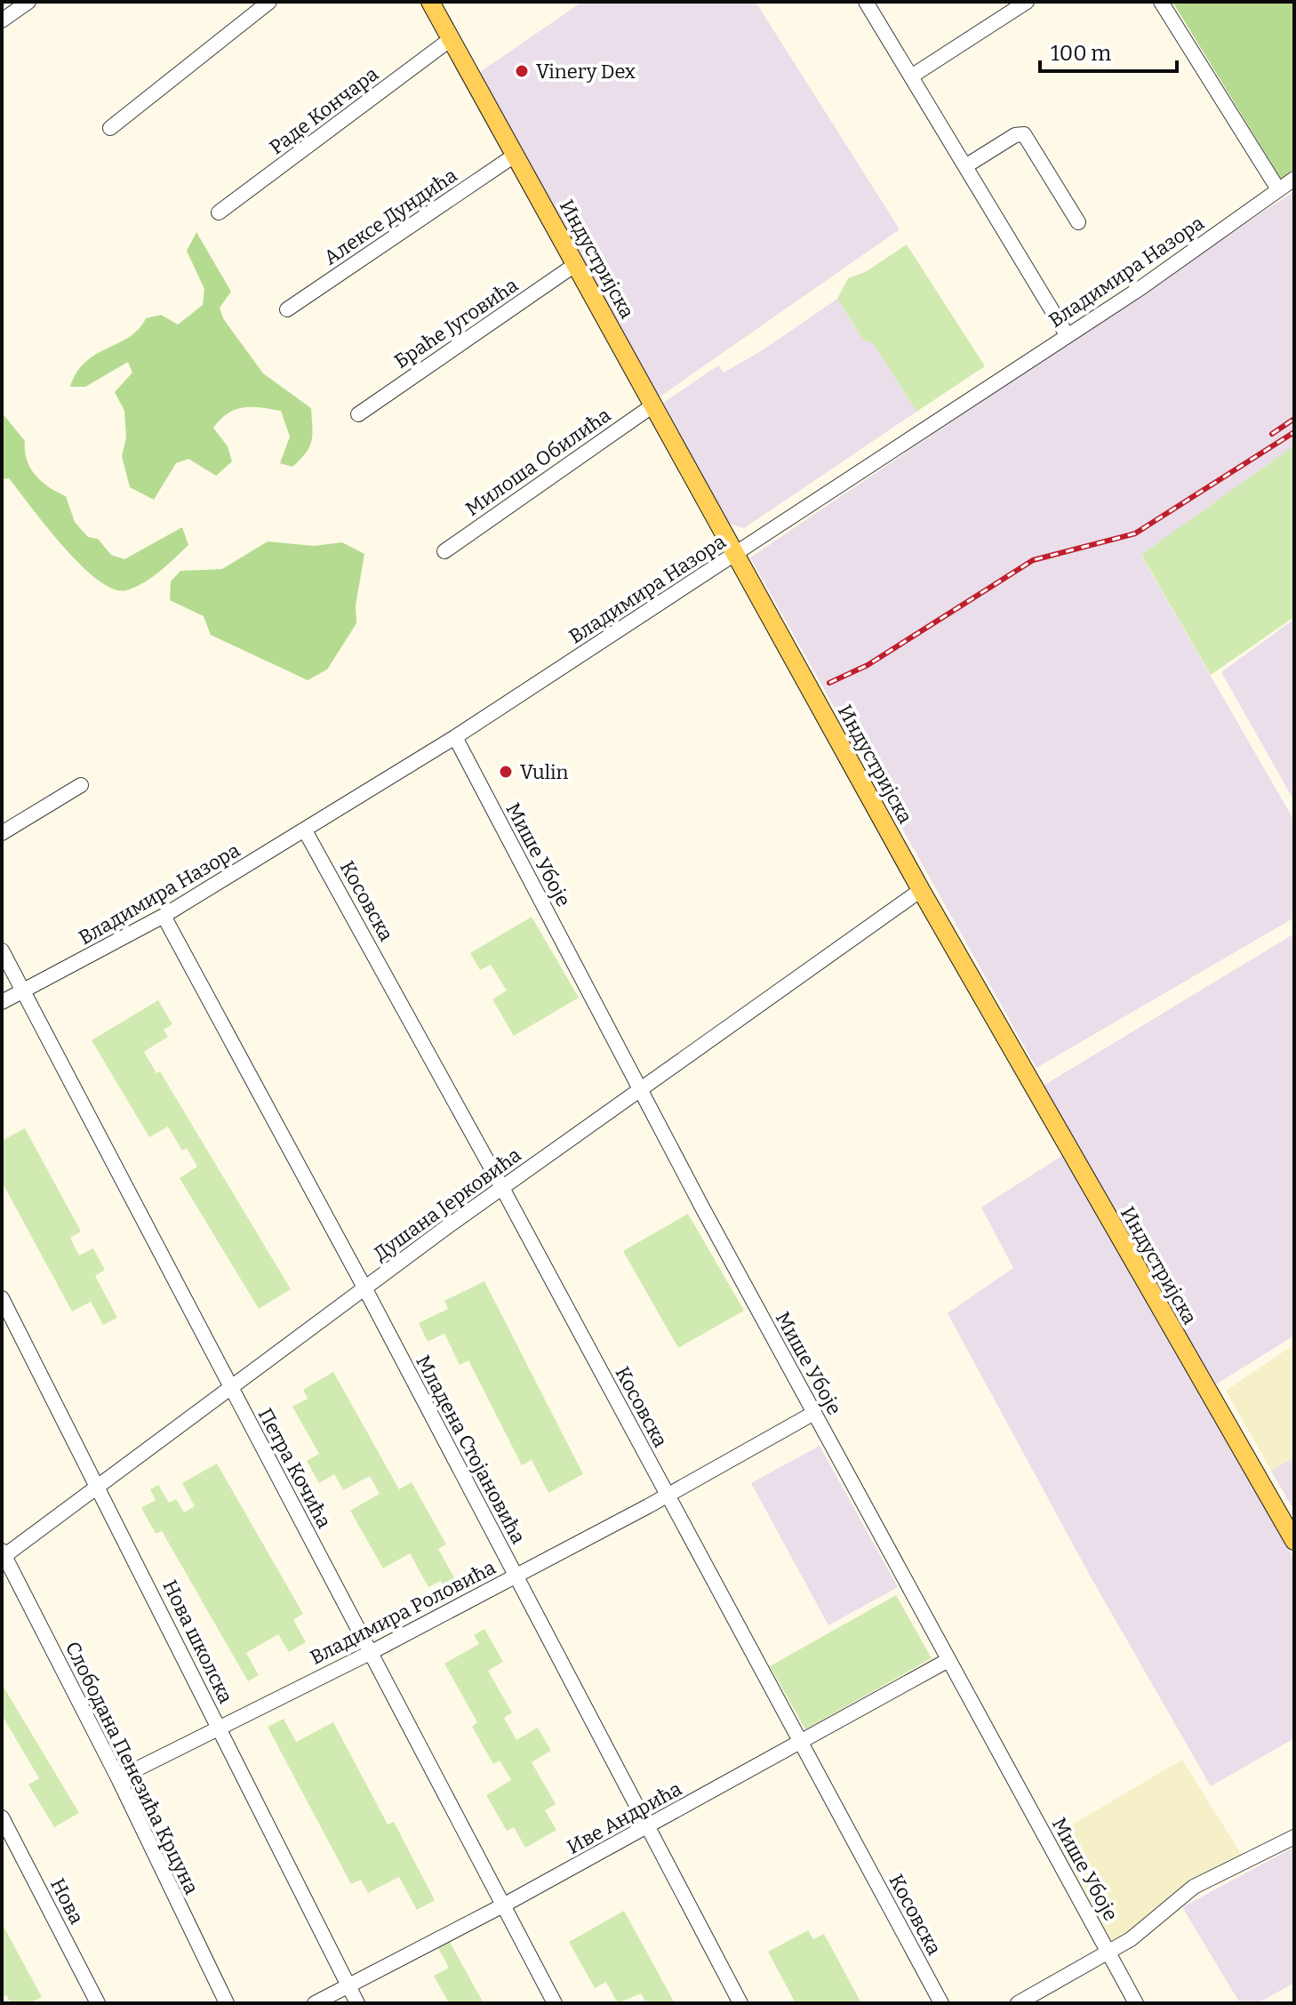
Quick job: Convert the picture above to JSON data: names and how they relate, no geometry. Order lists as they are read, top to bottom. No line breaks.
{"streets":{"main road":["Индустријска"],"street":["Раде Кончара","Алексе Дундића","Владимира Назора","Браће Југовића","Милоша Обилића","Мише Убоје","Косовска","Душана Јерковића","Младена Стојановића","Петра Кочића","Владимира Роловића","Нова школска","Слободана Пенезића Крцуна","Иве Андрића","Нова"]},"crossings":[["Раде Кончара","Индустријска"],["Алексе Дундића","Индустријска"],["Индустријска","Владимира Назора"],["Индустријска","Браће Југовића"],["Индустријска","Милоша Обилића"],["Индустријска","Душана Јерковића"],["Владимира Назора","Мише Убоје"],["Владимира Назора","Косовска"],["Владимира Назора","Младена Стојановића"],["Владимира Назора","Петра Кочића"],["Мише Убоје","Душана Јерковића"],["Мише Убоје","Владимира Роловића"],["Мише Убоје","Иве Андрића"],["Косовска","Душана Јерковића"],["Косовска","Владимира Роловића"],["Косовска","Иве Андрића"],["Душана Јерковића","Младена Стојановића"],["Душана Јерковића","Петра Кочића"],["Душана Јерковића","Нова школска"],["Душана Јерковића","Слободана Пенезића Крцуна"],["Младена Стојановића","Владимира Роловића"],["Младена Стојановића","Иве Андрића"],["Петра Кочића","Владимира Роловића"],["Петра Кочића","Иве Андрића"],["Владимира Роловића","Нова школска"],["Владимира Роловића","Слободана Пенезића Крцуна"],["Нова школска","Иве Андрића"]],"places":["Vinery Dex","Vulin"],"scale_bar":"100 m"}
